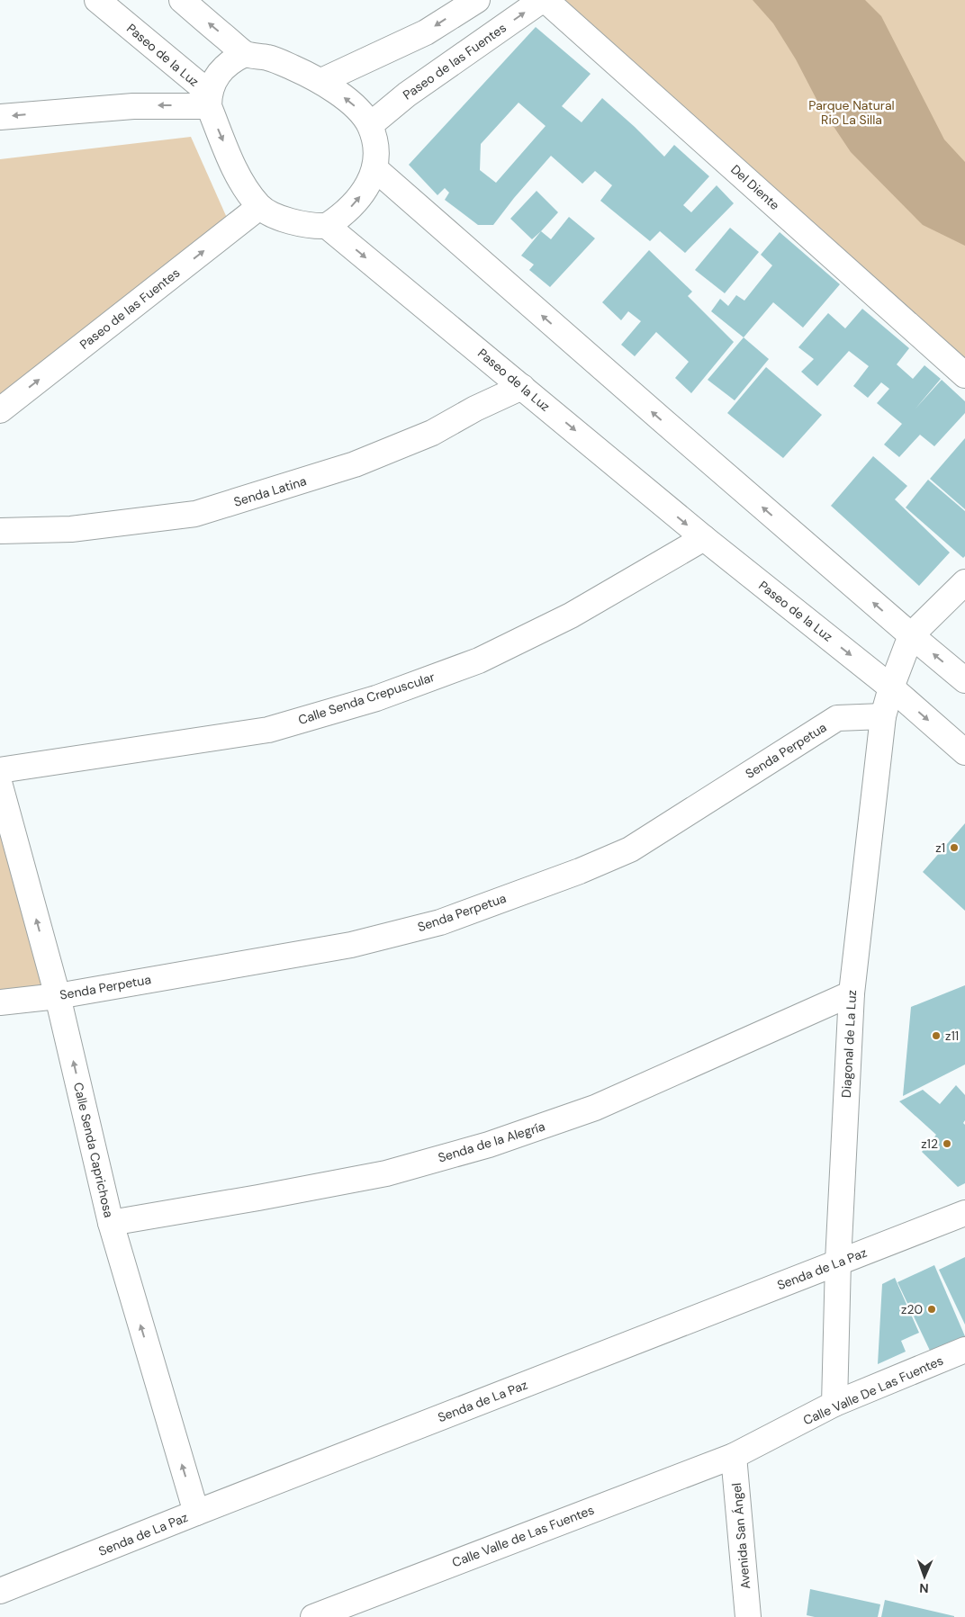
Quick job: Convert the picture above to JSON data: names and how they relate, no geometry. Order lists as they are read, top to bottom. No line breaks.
{"streets":{"street":["Paseo de la Luz","Paseo de las Fuentes","Del Diente","Senda Latina","Calle Senda Crepuscular","Senda Perpetua","Diagonal de La Luz","Senda de la Alegría","Calle Senda Caprichosa","Senda de La Paz","Calle Valle De Las Fuentes","Calle Valle de Las Fuentes","Avenida San Ángel"]},"crossings":[["Paseo de la Luz","Paseo de las Fuentes"],["Paseo de la Luz","Senda Latina"],["Paseo de la Luz","Calle Senda Crepuscular"],["Paseo de la Luz","Diagonal de La Luz"],["Paseo de las Fuentes","Del Diente"],["Senda Perpetua","Diagonal de La Luz"],["Senda Perpetua","Calle Senda Caprichosa"],["Diagonal de La Luz","Senda de la Alegría"],["Diagonal de La Luz","Senda de La Paz"],["Diagonal de La Luz","Calle Valle De Las Fuentes"],["Senda de la Alegría","Calle Senda Caprichosa"],["Calle Senda Caprichosa","Senda de La Paz"],["Calle Valle De Las Fuentes","Calle Valle de Las Fuentes"],["Calle Valle De Las Fuentes","Avenida San Ángel"],["Calle Valle de Las Fuentes","Avenida San Ángel"]],"one_way":["Calle Senda Caprichosa"],"parks":["Parque Natural Rio La Silla"],"places":["z1","z11","z12","z20"],"north":"bottom"}
